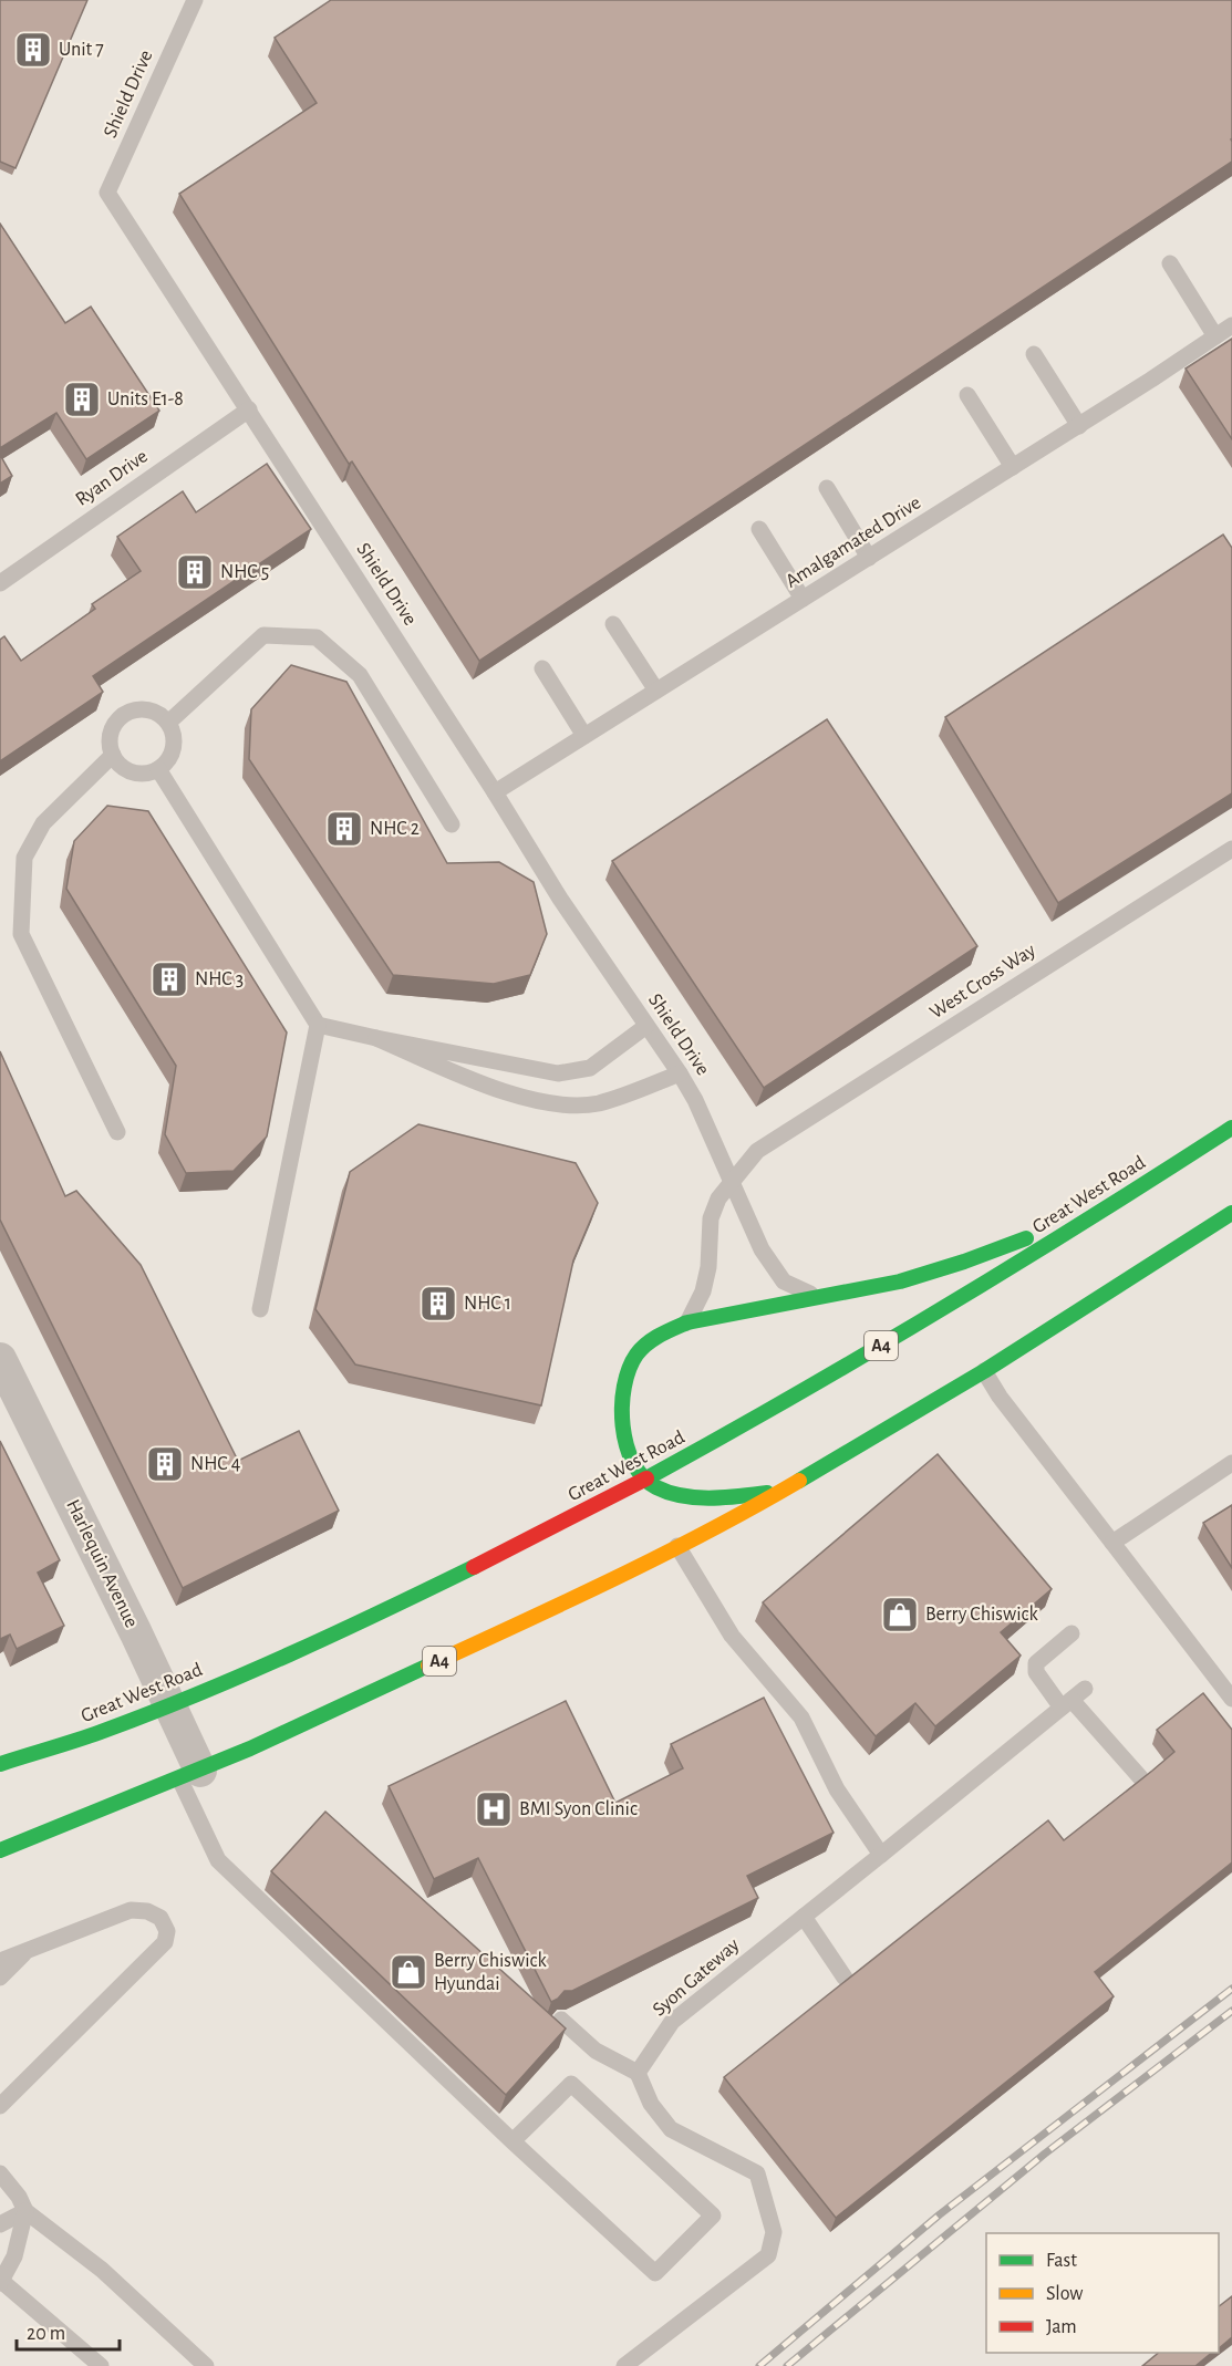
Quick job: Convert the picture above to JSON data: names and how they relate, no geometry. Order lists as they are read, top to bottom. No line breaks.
{"streets":{"highway":["Great West Road","A4"],"street":["Harlequin Avenue"],"lane":["Shield Drive","Ryan Drive","Amalgamated Drive","West Cross Way","Syon Gateway"]},"crossings":[["Shield Drive","Ryan Drive"],["Shield Drive","Amalgamated Drive"],["Shield Drive","West Cross Way"],["Great West Road","Harlequin Avenue"],["A4","Harlequin Avenue"]],"places":{"building":["Unit 7","Units E1-8","NHC 5","NHC 2","NHC 3","NHC 1","NHC 4"],"shop":["Berry Chiswick","Berry Chiswick Hyundai"],"hospital":["BMI Syon Clinic"]},"legend":["Fast","Slow","Jam"],"scale_bar":"20 m"}
